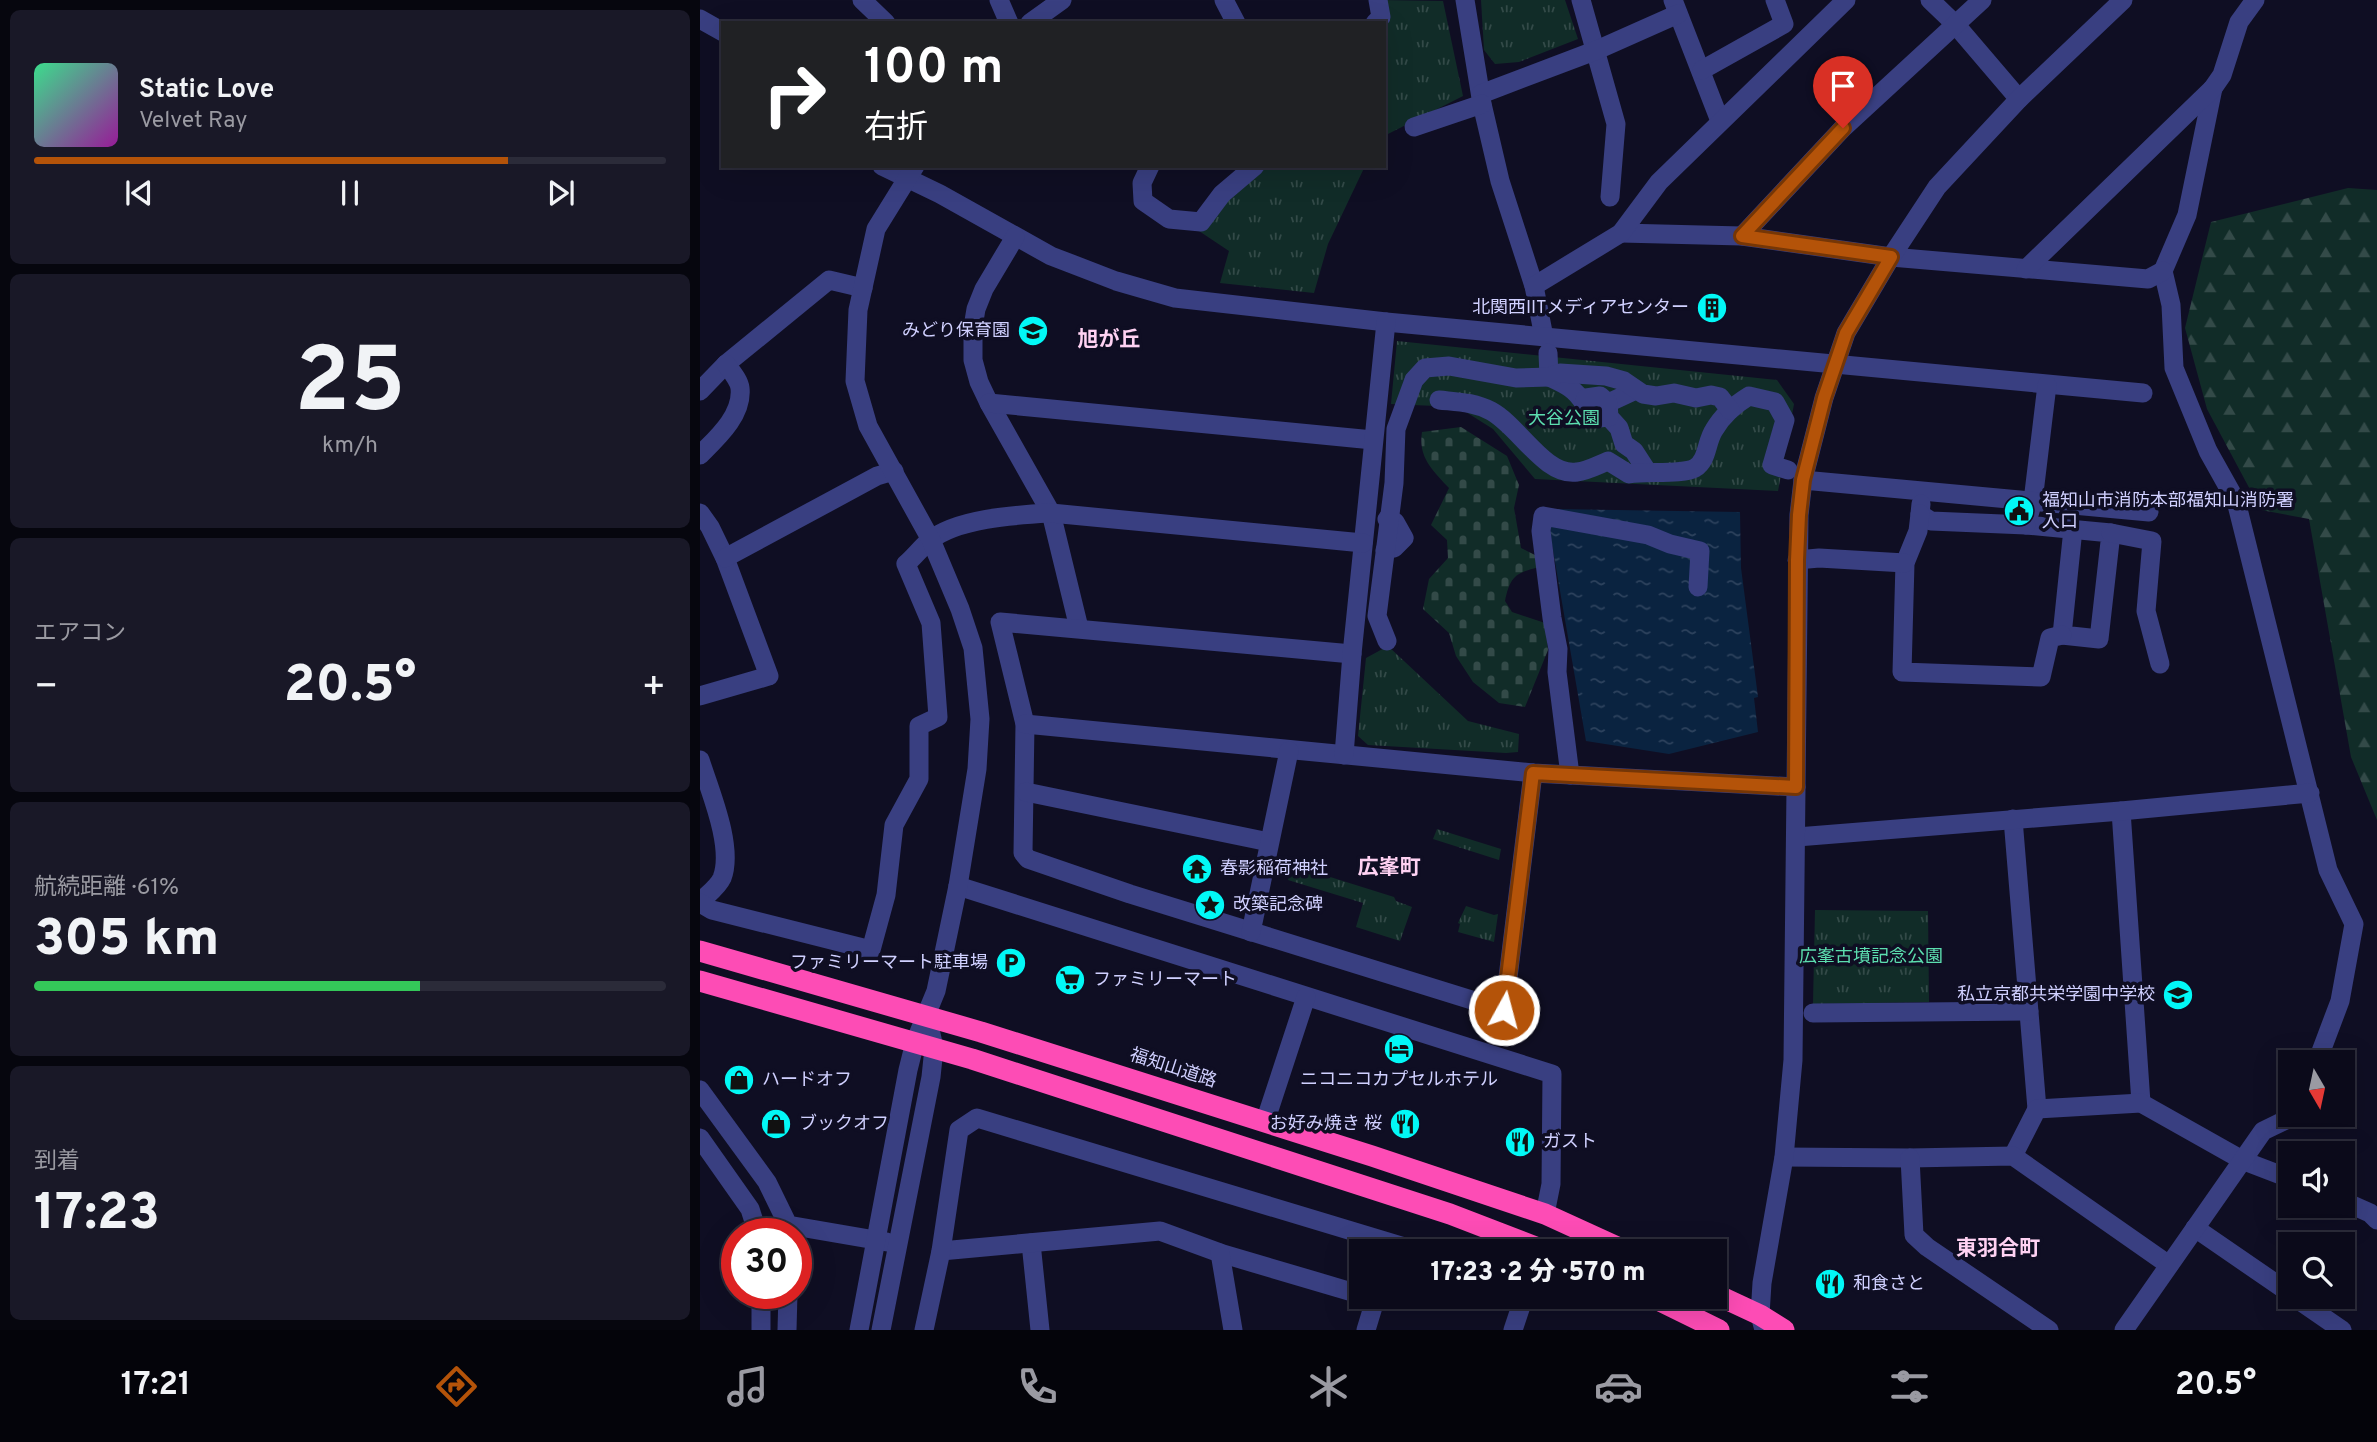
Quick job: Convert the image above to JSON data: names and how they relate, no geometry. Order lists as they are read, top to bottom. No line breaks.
{"streets":{"highway":["福知山道路"]},"districts":["旭が丘","広峯町","東羽合町"],"parks":["大谷公園","広峯古墳記念公園"],"places":{"building":["北関西IITメディアセンター"],"school or university":["みどり保育園","私立京都共栄学園中学校"],"public building":["福知山市消防本部福知山消防署 入口"],"temple":["春影稲荷神社"],"place":["改築記念碑"],"parking":["ファミリーマート駐車場"],"supermarket":["ファミリーマート"],"hotel":["ニコニコカプセルホテル"],"shop":["ハードオフ","ブックオフ"],"restaurant":["お好み焼き 桜","ガスト","和食さと"]},"north":"bottom","page":{"turn":["100 m","右折"],"song":["Static Love","Velvet Ray"],"tile":[["25","km/h"],"エアコン",["航続距離 · 61%","305 km"],["到着","17:23"]],"heat":["−","20.5°","+"],"limit":"30","trip":"17:23 · 2 分 · 570 m","tabs":["17:21","20.5°"]}}
